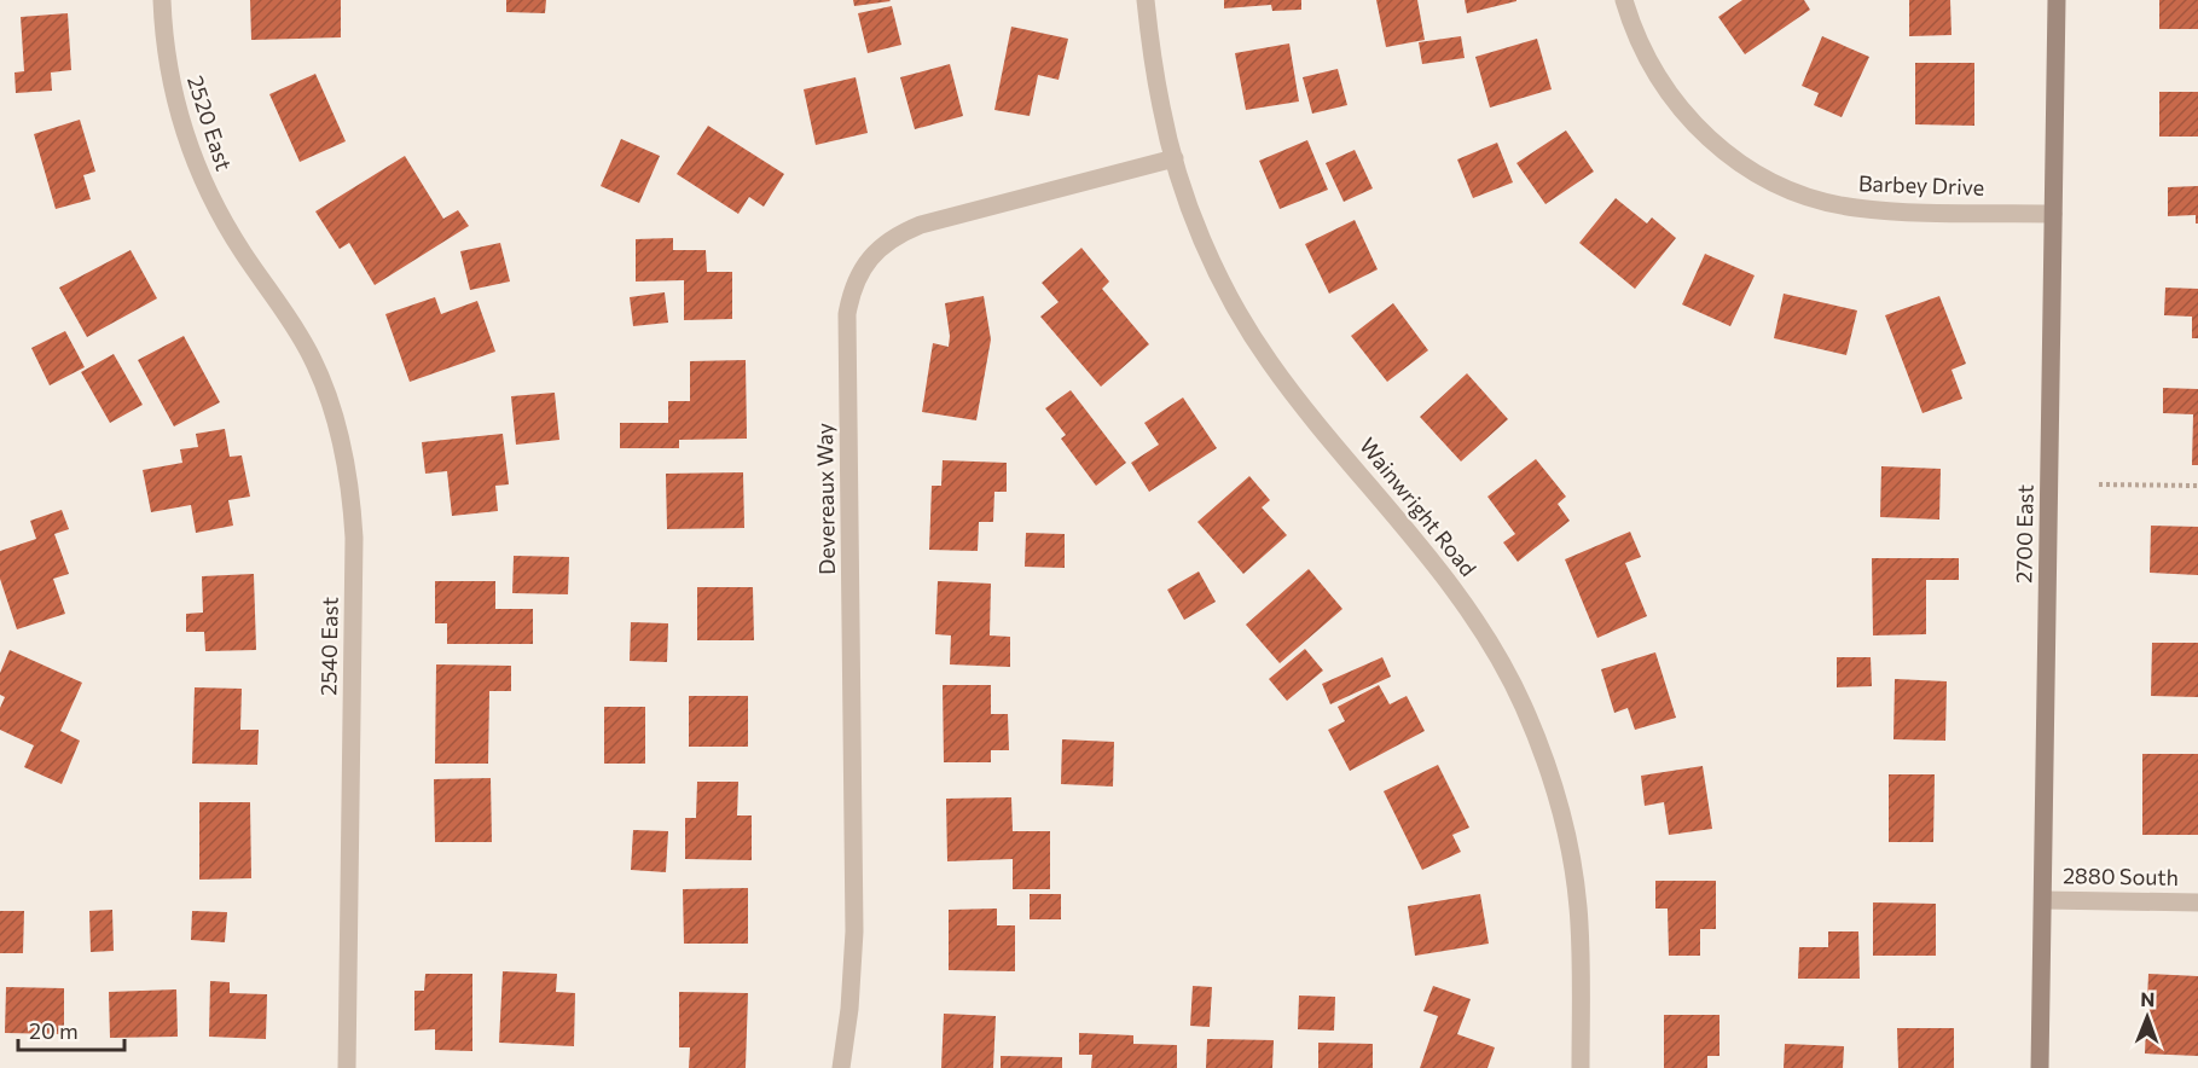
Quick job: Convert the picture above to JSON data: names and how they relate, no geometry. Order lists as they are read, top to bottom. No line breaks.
{"streets":{"street":["2520 East","Barbey Drive","Devereaux Way","Wainwright Road","2700 East","2540 East","2880 South"]},"crossings":[["2520 East","2540 East"],["Barbey Drive","2700 East"],["Devereaux Way","Wainwright Road"],["2700 East","2880 South"]],"scale_bar":"20 m","north":"top"}
